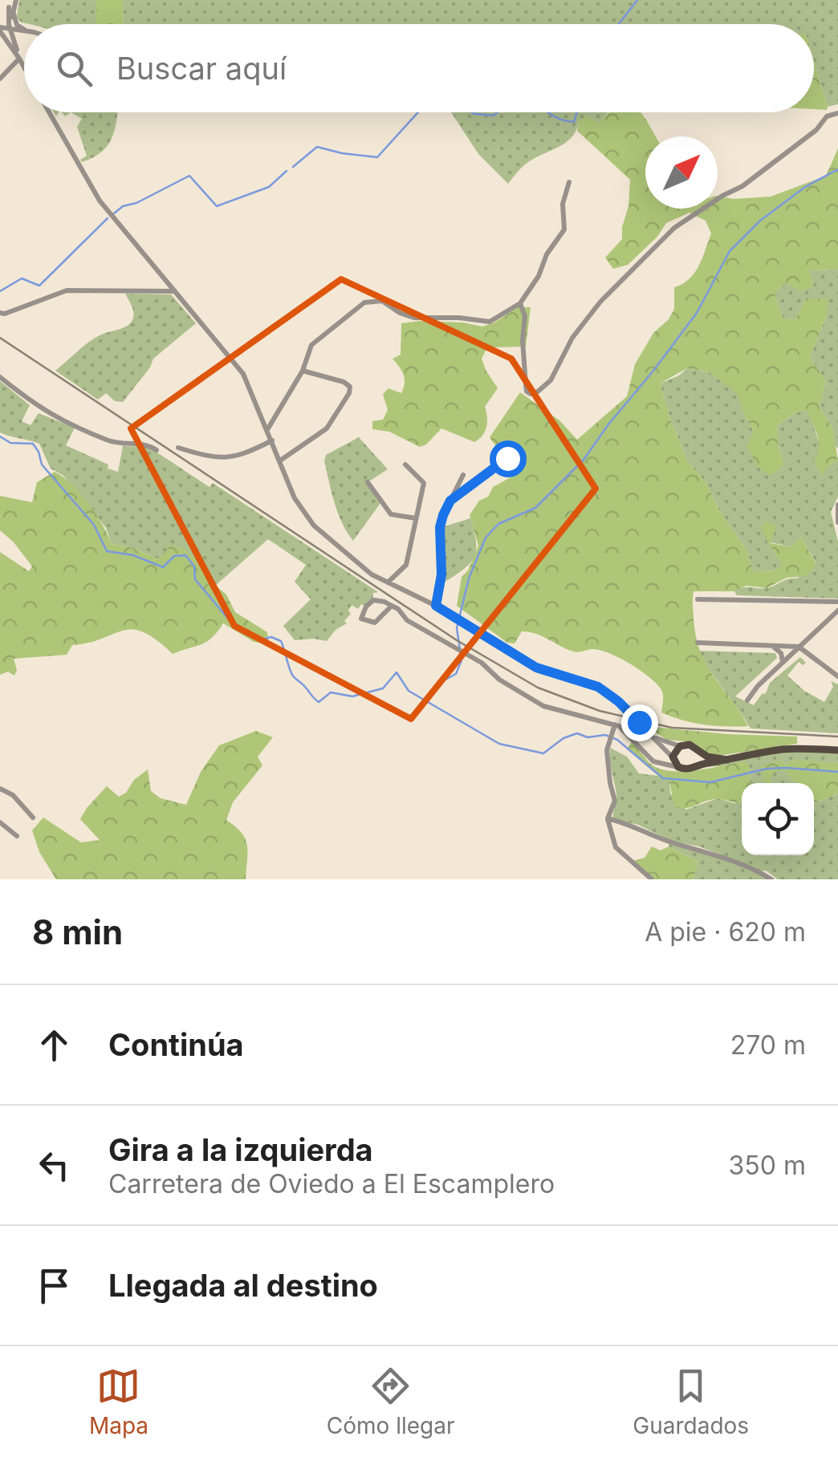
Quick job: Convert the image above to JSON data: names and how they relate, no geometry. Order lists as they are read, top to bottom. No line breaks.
{"north":"top right","page":{"search":"Buscar aquí","heading":["8 min","A pie · 620 m"],"list":[["Continúa","270 m"],["Gira a la izquierda","Carretera de Oviedo a El Escamplero","350 m"],"Llegada al destino"],"nav":["Mapa","Cómo llegar","Guardados"]}}
